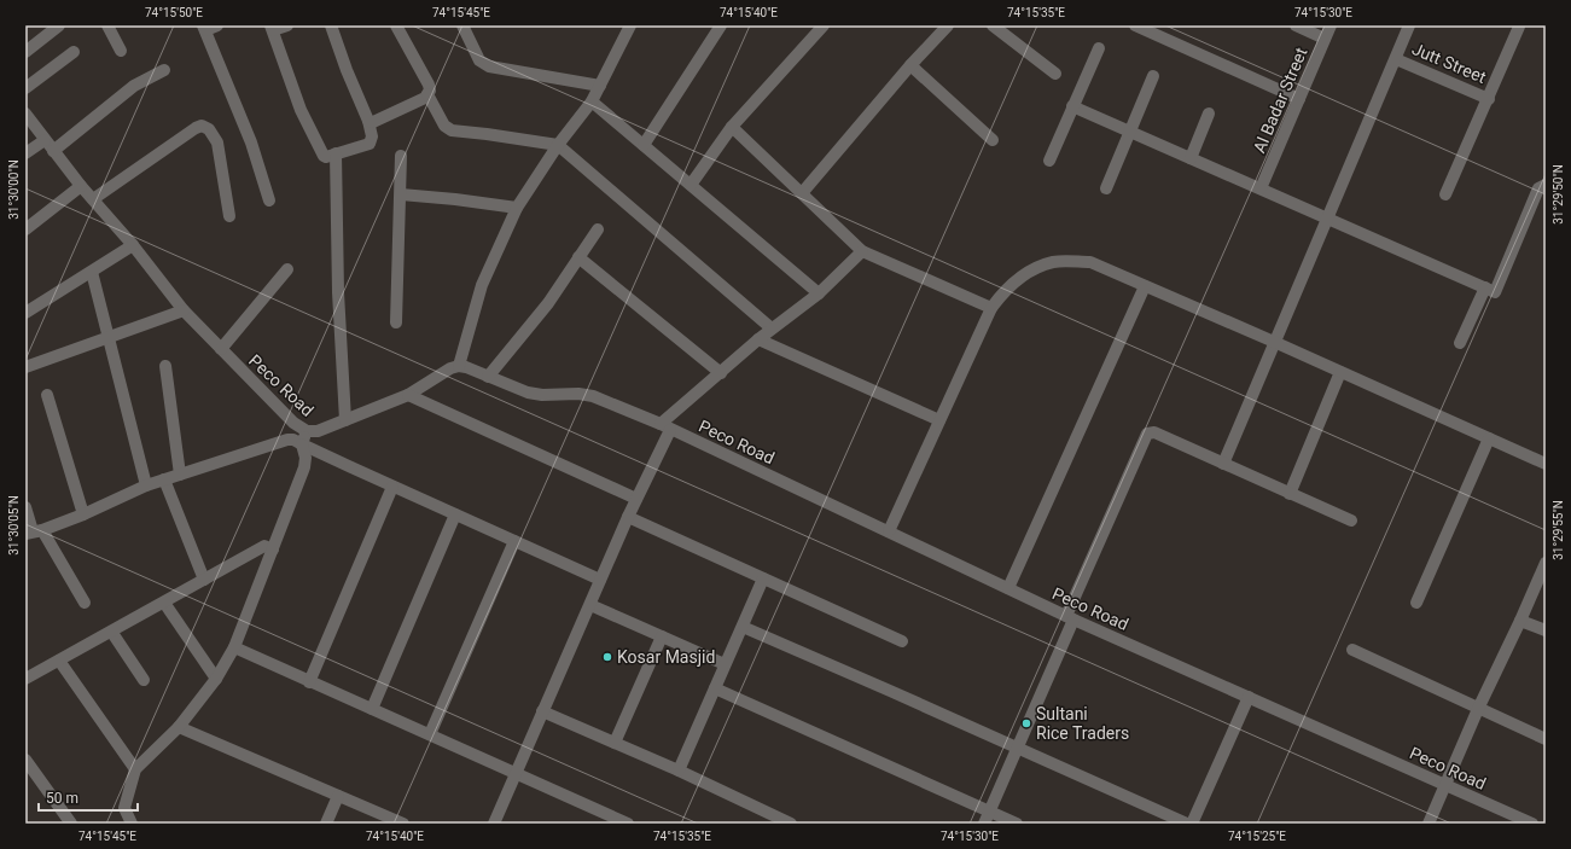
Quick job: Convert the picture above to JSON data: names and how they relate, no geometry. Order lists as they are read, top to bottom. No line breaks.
{"streets":{"street":["Jutt Street","Al Badar Street","Peco Road"]},"places":["Kosar Masjid","Sultani Rice Traders"],"scale_bar":"50 m","coordinates":["74°15'50\"E","74°15'45\"E","74°15'40\"E","74°15'35\"E","74°15'30\"E","31°30'00\"N","31°29'50\"N","31°30'05\"N","31°29'55\"N","74°15'25\"E"]}
